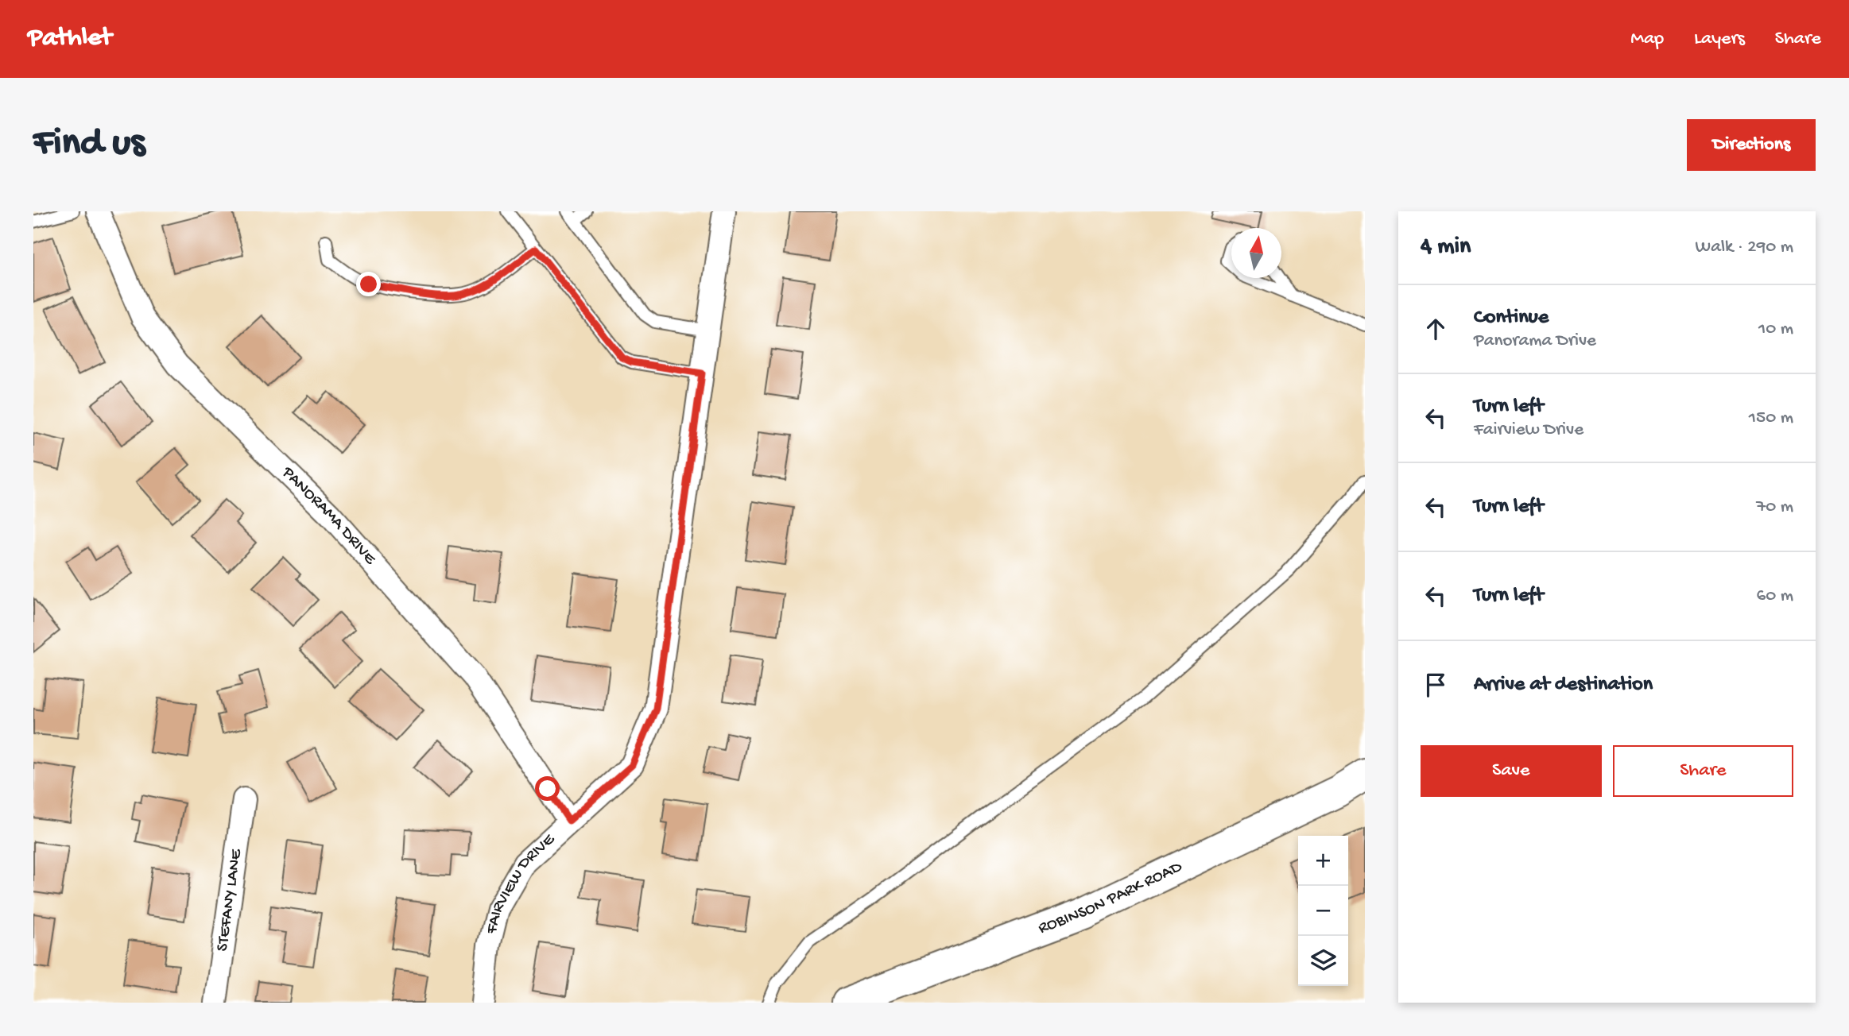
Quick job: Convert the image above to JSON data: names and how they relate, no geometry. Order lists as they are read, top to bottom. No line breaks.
{"streets":{"street":["PANORAMA DRIVE","FAIRVIEW DRIVE","ROBINSON PARK ROAD","STEFANY LANE"]},"crossings":[["PANORAMA DRIVE","FAIRVIEW DRIVE"]],"north":"top","page":{"header":"Pathlet","nav":["Map","Layers","Share"],"buttons":["Directions",["Save","Share"]],"title":"Find us","heading":["4 min","Walk · 290 m"],"list":[["Continue","Panorama Drive","10 m"],["Turn left","Fairview Drive","150 m"],["Turn left","70 m"],["Turn left","60 m"],"Arrive at destination"],"map_buttons":["+","−"]}}
